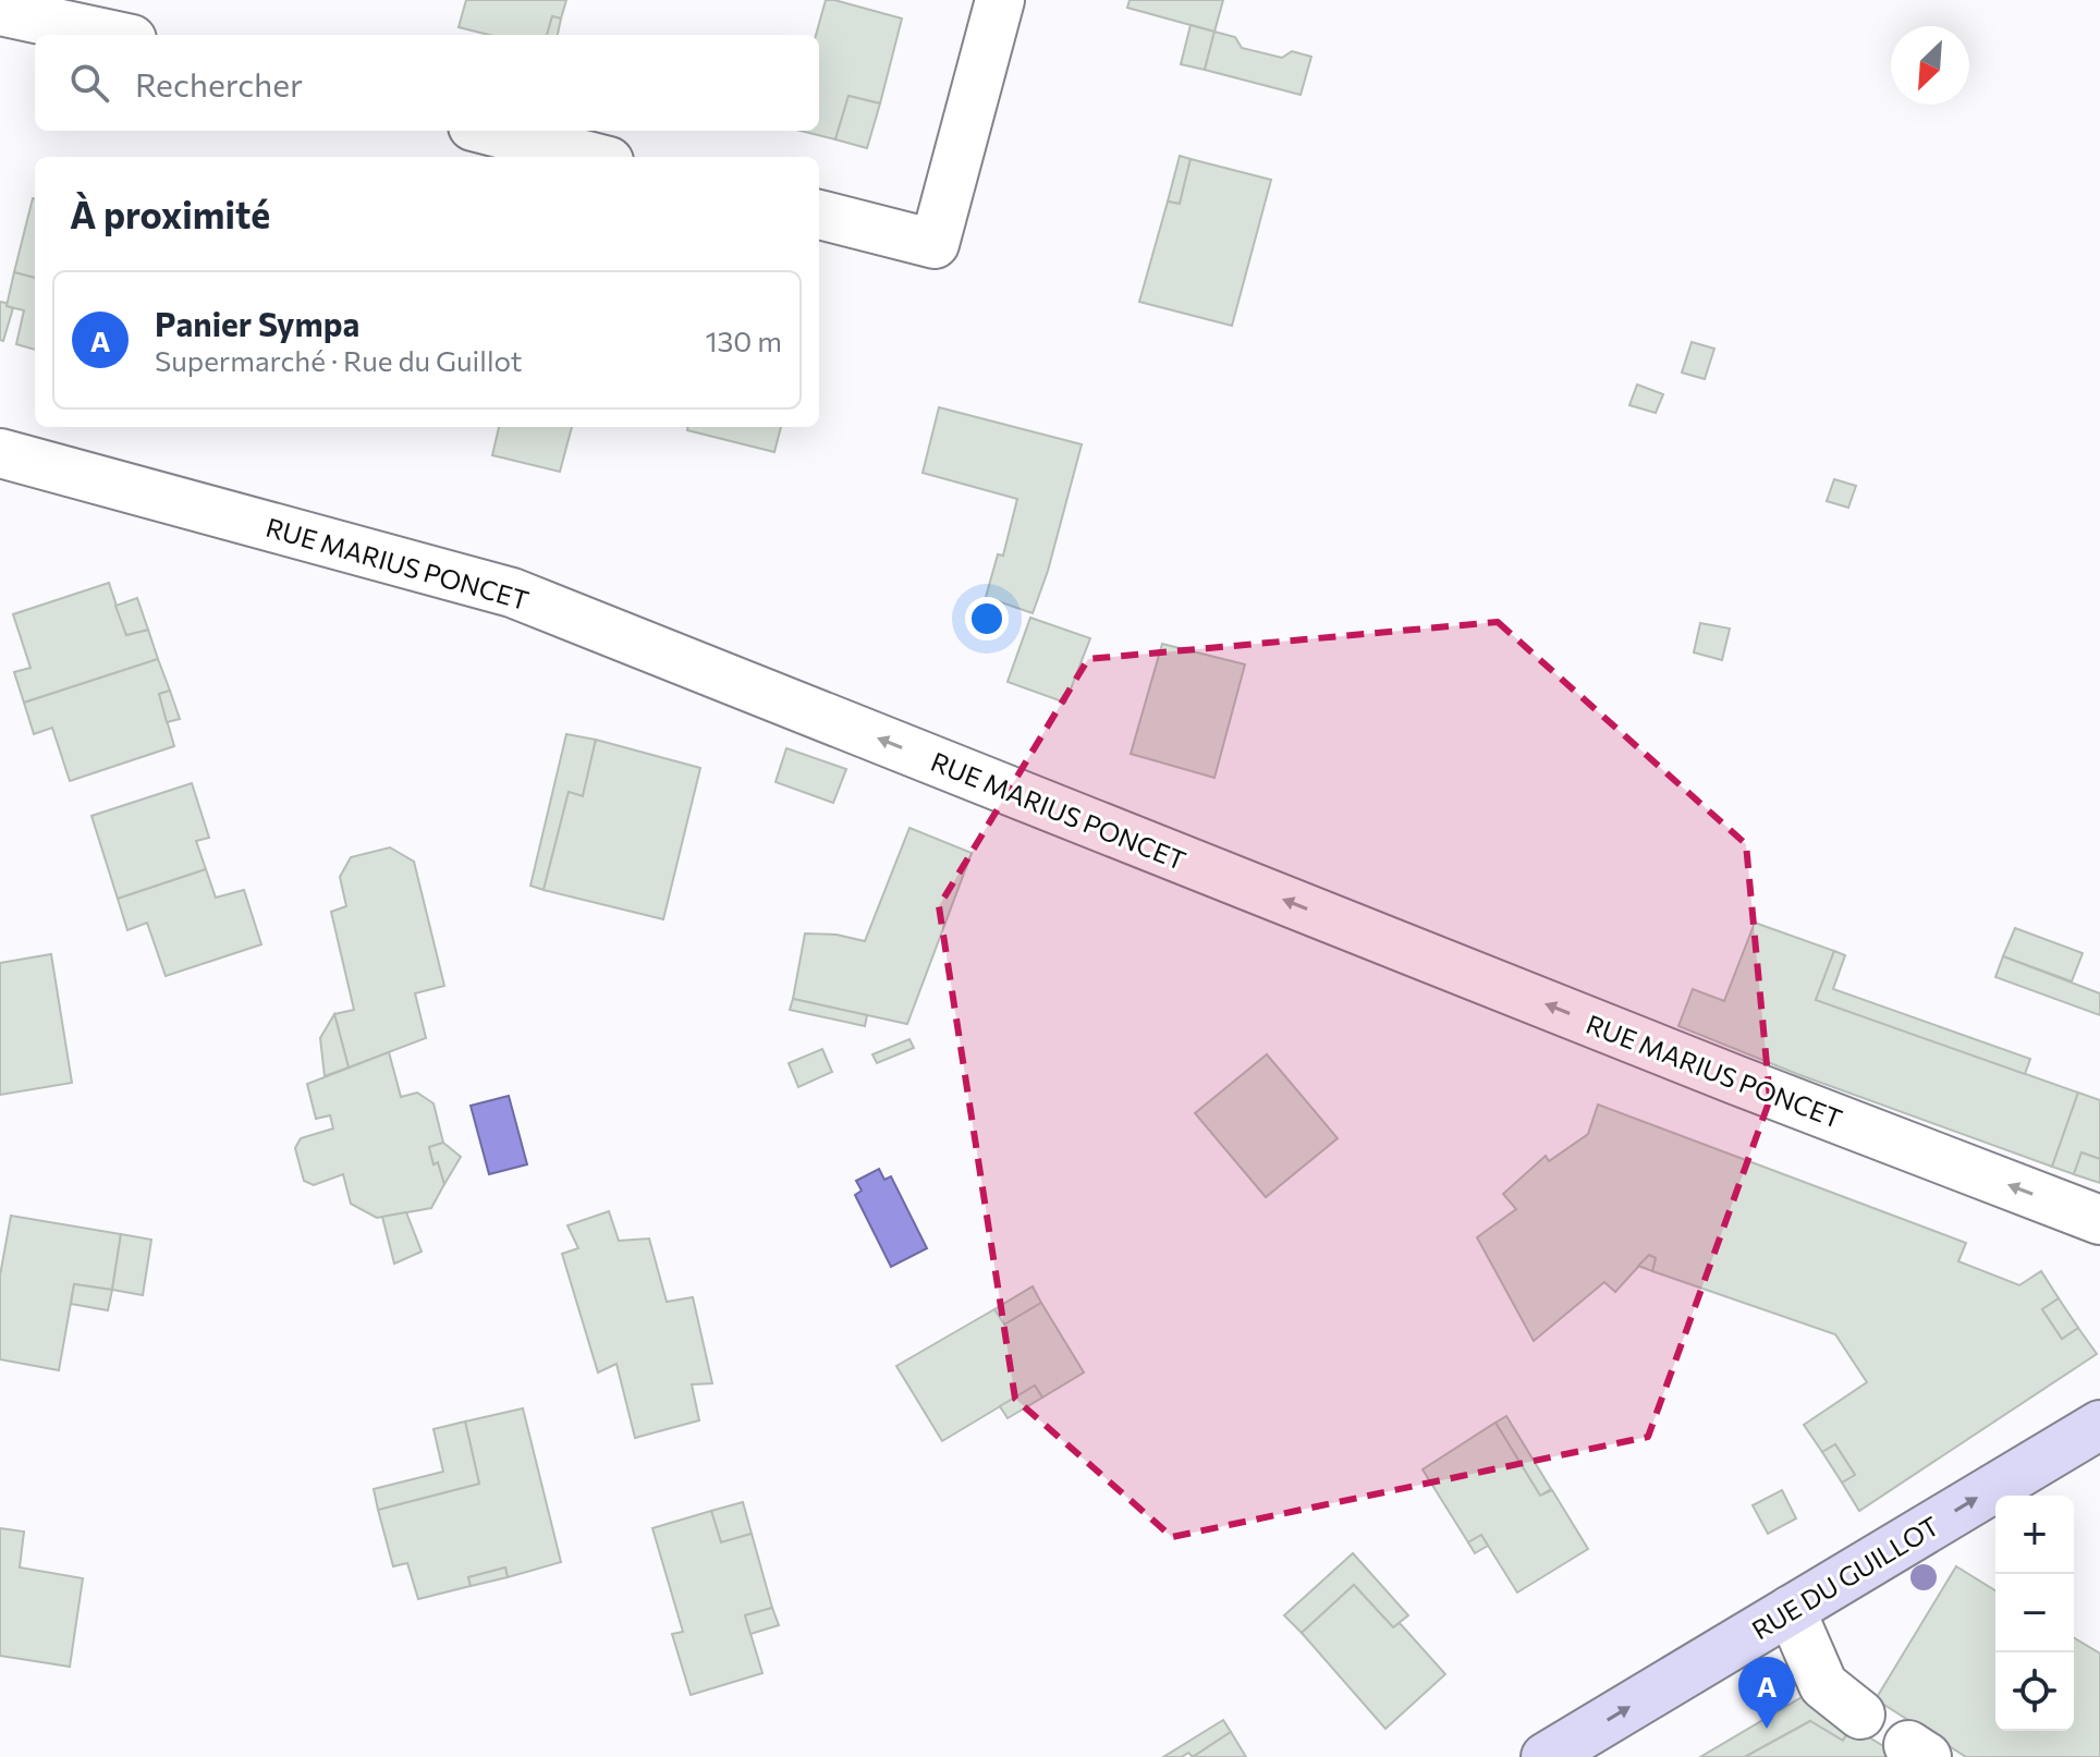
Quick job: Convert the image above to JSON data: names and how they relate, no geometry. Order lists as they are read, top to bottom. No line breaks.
{"streets":{"street":["RUE MARIUS PONCET","RUE DU GUILLOT"]},"one_way":["RUE MARIUS PONCET","RUE DU GUILLOT"],"north":"bottom left","page":{"search":"Rechercher","heading":"À proximité","list":[{"mark":"A","name":"Panier Sympa","note":"Supermarché · Rue du Guillot","value":"130 m"}],"map_buttons":["+","−"],"pins":"A"}}
